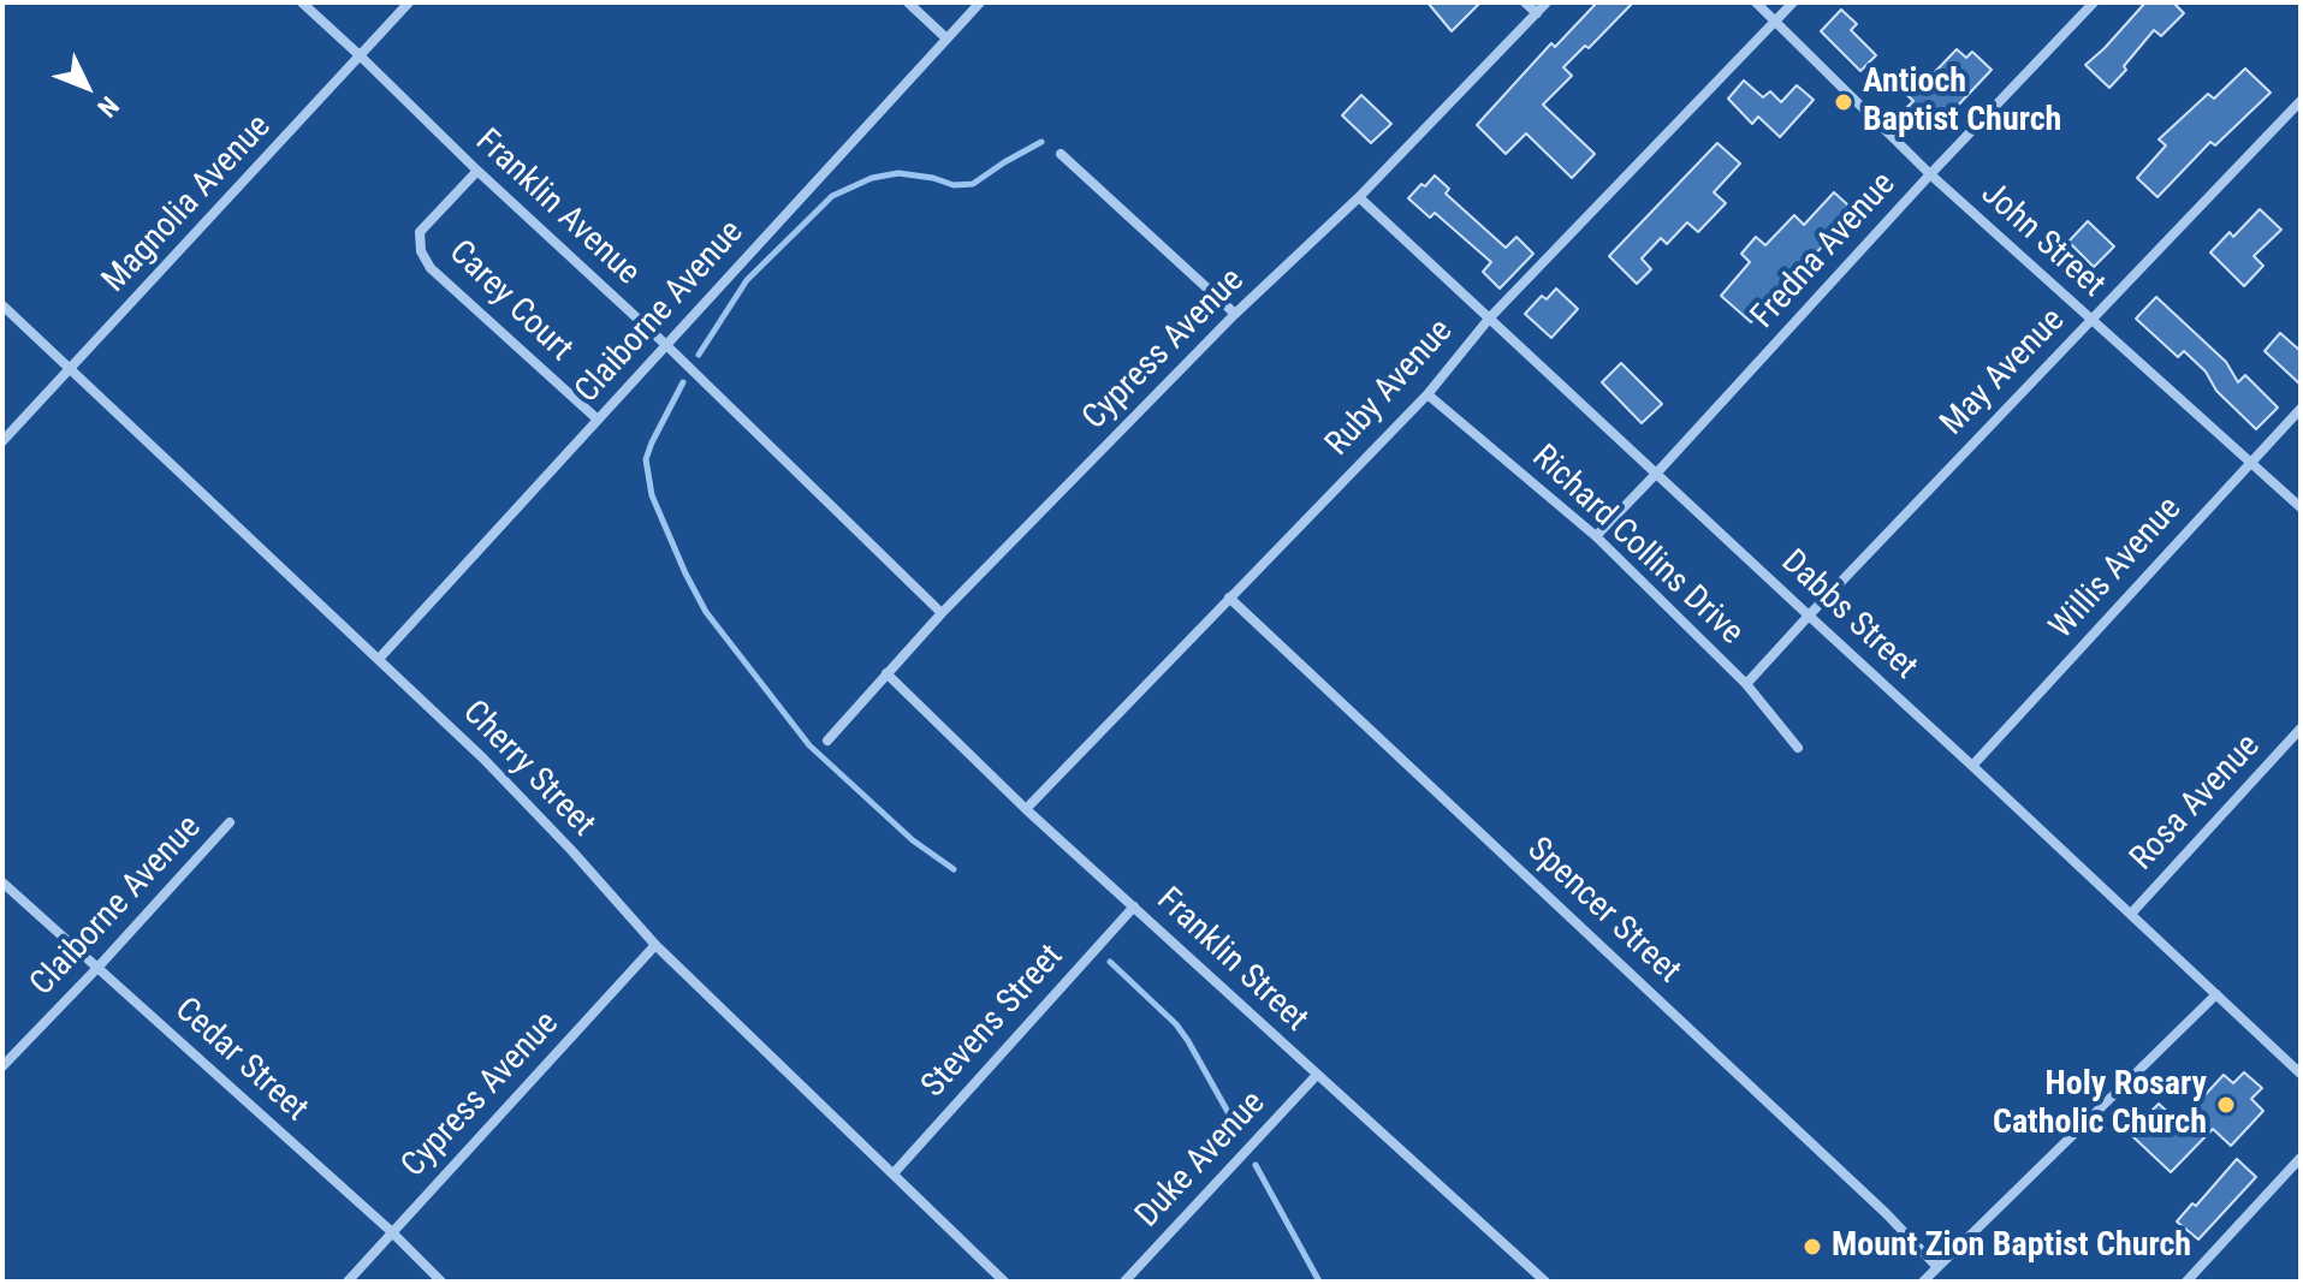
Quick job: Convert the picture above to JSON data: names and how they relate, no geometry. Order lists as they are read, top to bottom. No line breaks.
{"streets":{"street":["Magnolia Avenue","Franklin Avenue","John Street","Fredna Avenue","Carey Court","Claiborne Avenue","Cypress Avenue","May Avenue","Ruby Avenue","Richard Collins Drive","Willis Avenue","Dabbs Street","Cherry Street","Rosa Avenue","Spencer Street","Franklin Street","Stevens Street","Cedar Street","Duke Avenue"]},"crossings":[["Magnolia Avenue","Franklin Avenue"],["Magnolia Avenue","Cherry Street"],["Franklin Avenue","Carey Court"],["Franklin Avenue","Claiborne Avenue"],["Franklin Avenue","Cypress Avenue"],["John Street","Fredna Avenue"],["John Street","May Avenue"],["John Street","Ruby Avenue"],["John Street","Willis Avenue"],["Fredna Avenue","Richard Collins Drive"],["Fredna Avenue","Dabbs Street"],["Carey Court","Claiborne Avenue"],["Claiborne Avenue","Cherry Street"],["Claiborne Avenue","Cedar Street"],["Cypress Avenue","Dabbs Street"],["Cypress Avenue","Cherry Street"],["Cypress Avenue","Franklin Street"],["Cypress Avenue","Cedar Street"],["May Avenue","Richard Collins Drive"],["May Avenue","Dabbs Street"],["Ruby Avenue","Richard Collins Drive"],["Ruby Avenue","Dabbs Street"],["Ruby Avenue","Spencer Street"],["Ruby Avenue","Franklin Street"],["Willis Avenue","Dabbs Street"],["Dabbs Street","Rosa Avenue"],["Cherry Street","Stevens Street"],["Franklin Street","Stevens Street"],["Franklin Street","Duke Avenue"]],"places":["Antioch Baptist Church","Holy Rosary Catholic Church","Mount Zion Baptist Church"],"north":"bottom right"}
